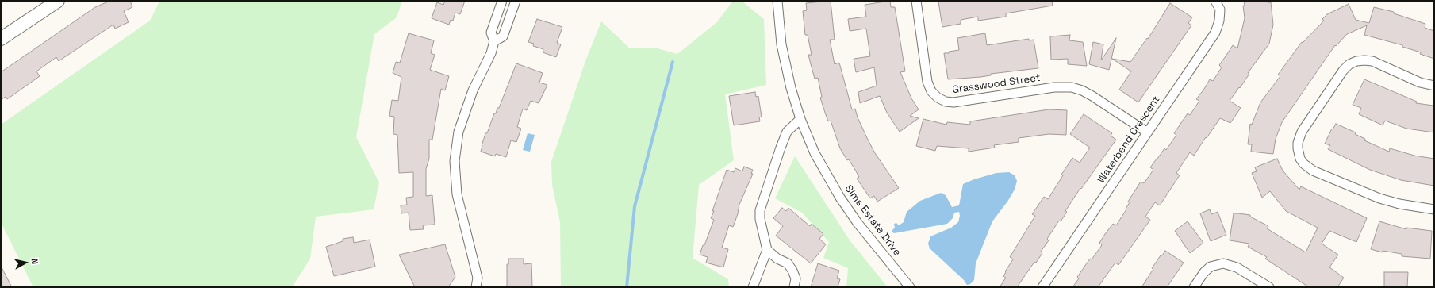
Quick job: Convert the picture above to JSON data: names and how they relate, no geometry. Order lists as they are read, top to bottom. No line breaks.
{"streets":{"street":["Grasswood Street","Waterbend Crescent","Sims Estate Drive"]},"crossings":[["Grasswood Street","Waterbend Crescent"]],"north":"right"}
